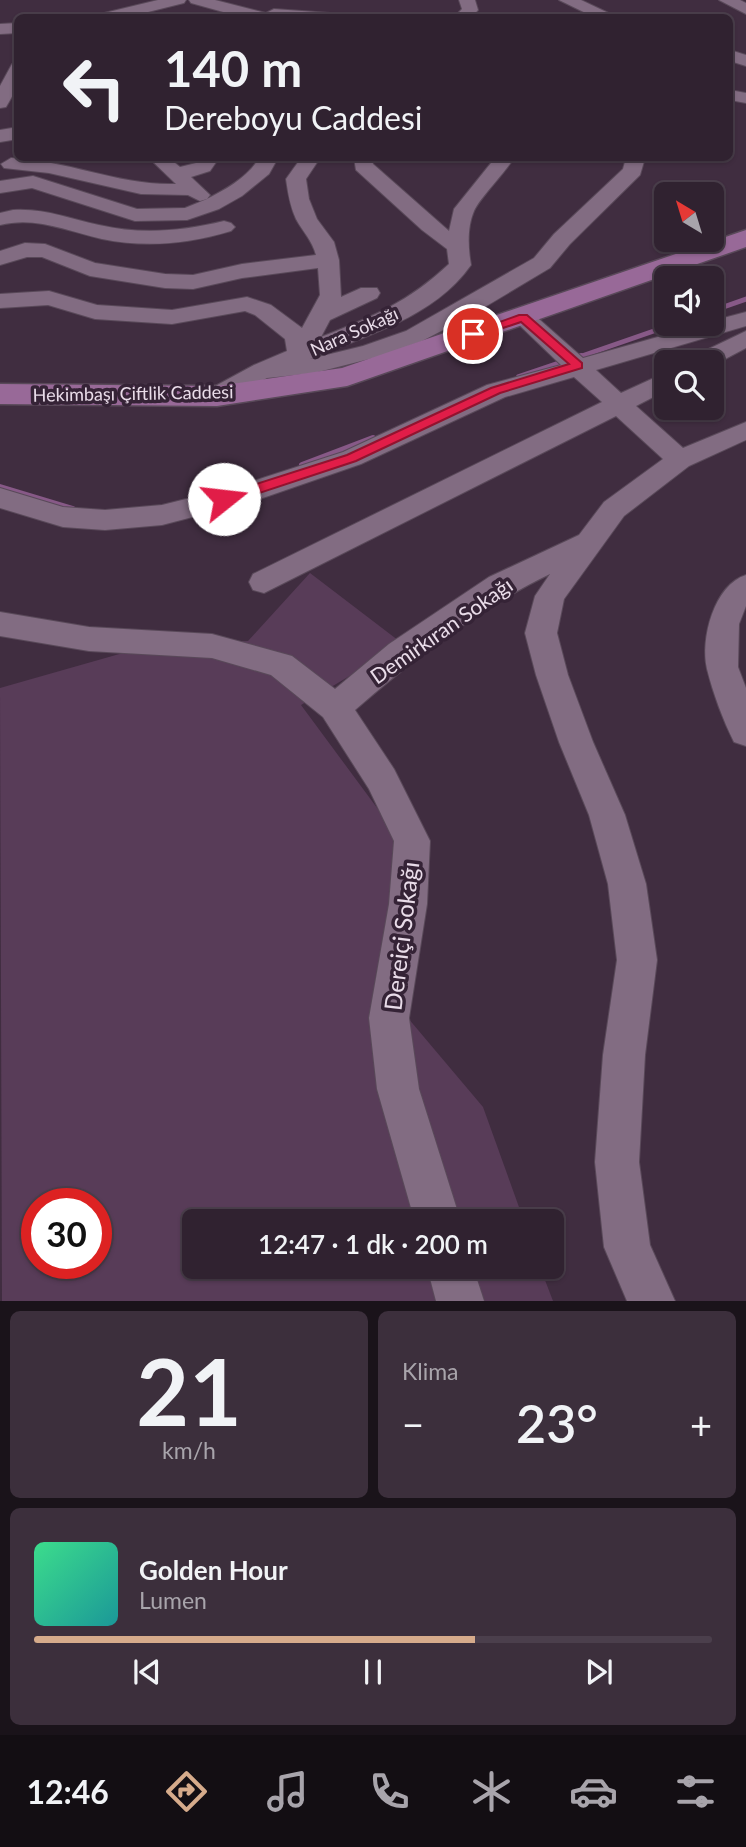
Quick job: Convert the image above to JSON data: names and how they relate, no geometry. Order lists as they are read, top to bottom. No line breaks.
{"streets":{"main road":["Hekimbaşı Çiftlik Caddesi"],"street":["Nara Sokağı","Demirkıran Sokağı","Dereiçi Sokağı"]},"crossings":[["Nara Sokağı","Hekimbaşı Çiftlik Caddesi"],["Demirkıran Sokağı","Dereiçi Sokağı"]],"north":"top left","page":{"turn":["140 m","Dereboyu Caddesi"],"limit":"30","trip":"12:47 · 1 dk · 200 m","tile":[["21","km/h"],"Klima"],"heat":["−","23°","+"],"song":["Golden Hour","Lumen"],"tabs":"12:46"}}
